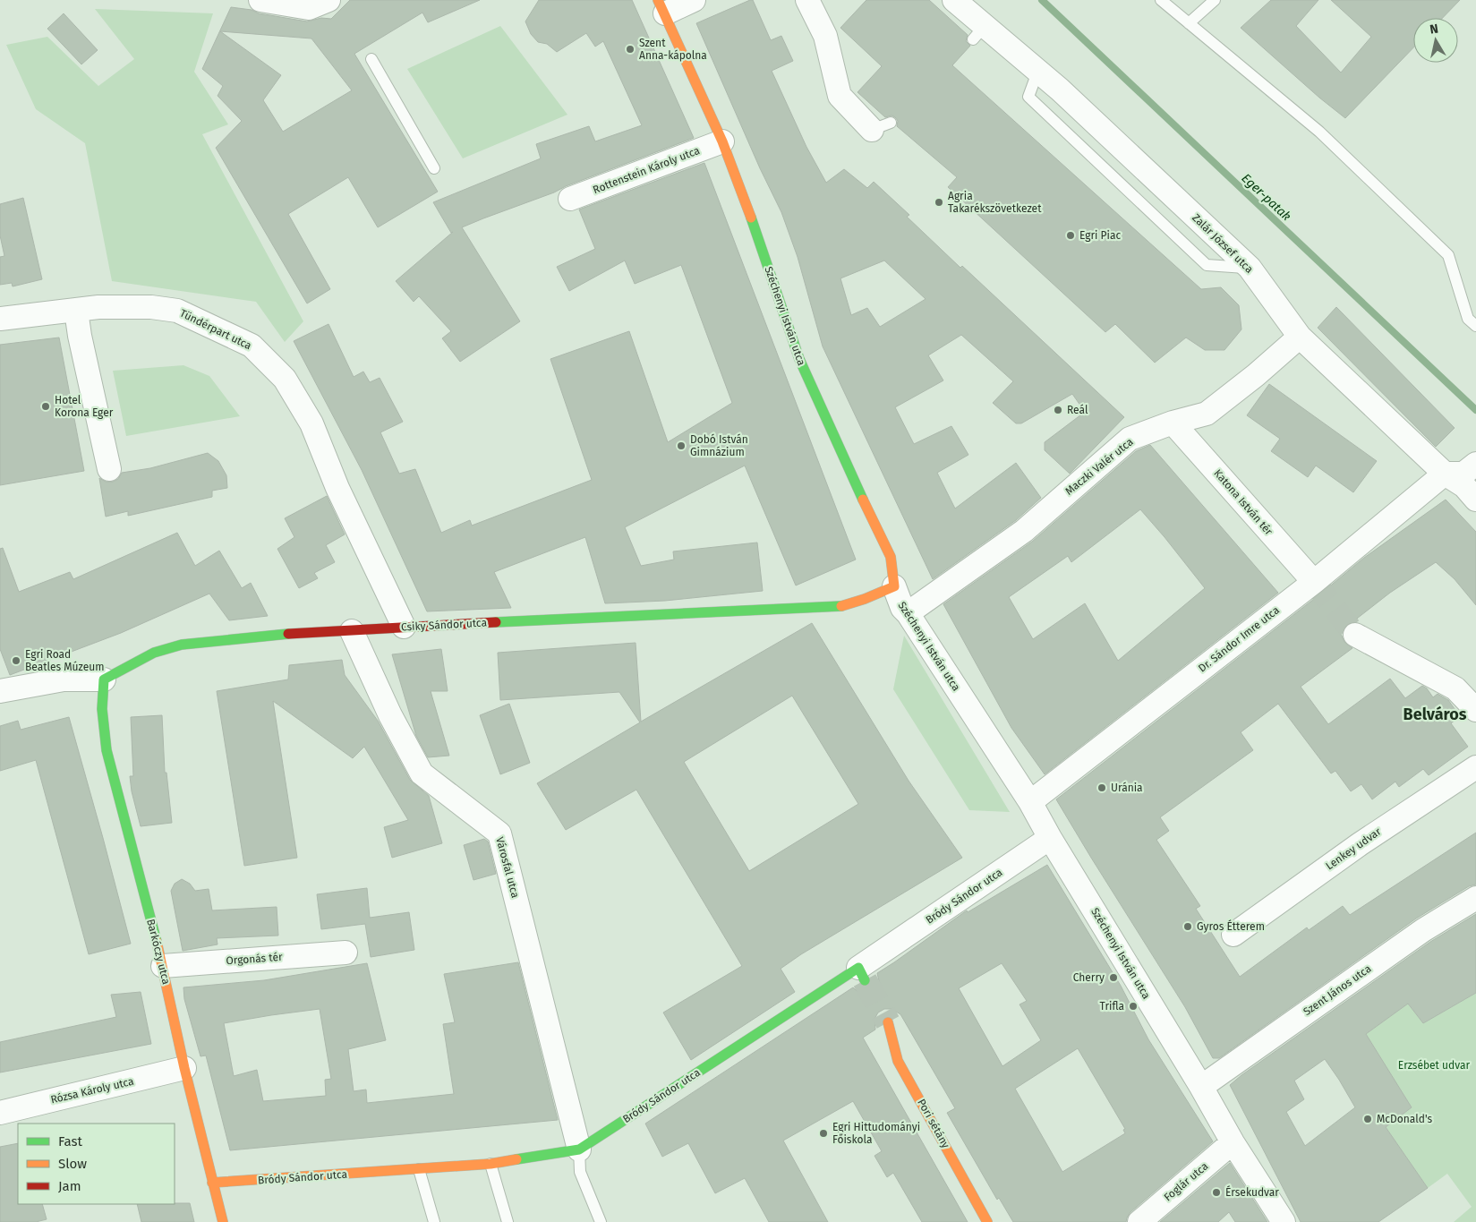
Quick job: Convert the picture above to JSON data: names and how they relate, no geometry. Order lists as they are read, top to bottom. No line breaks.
{"streets":{"street":["Rottenstein Károly utca","Zalár József utca","Széchenyi István utca","Tündérpart utca","Maczki Valér utca","Katona István tér","Csiky Sándor utca","Dr. Sándor Imre utca","Lenkey udvar","Városfal utca","Bródy Sándor utca","Barkóczy utca","Orgonás tér","Szent János utca","Rózsa Károly utca","Pori sétány","Foglár utca"]},"crossings":[["Rottenstein Károly utca","Széchenyi István utca"],["Zalár József utca","Maczki Valér utca"],["Zalár József utca","Dr. Sándor Imre utca"],["Széchenyi István utca","Maczki Valér utca"],["Széchenyi István utca","Csiky Sándor utca"],["Széchenyi István utca","Dr. Sándor Imre utca"],["Széchenyi István utca","Bródy Sándor utca"],["Széchenyi István utca","Szent János utca"],["Széchenyi István utca","Foglár utca"],["Tündérpart utca","Csiky Sándor utca"],["Maczki Valér utca","Katona István tér"],["Katona István tér","Dr. Sándor Imre utca"],["Csiky Sándor utca","Városfal utca"],["Csiky Sándor utca","Barkóczy utca"],["Városfal utca","Bródy Sándor utca"],["Bródy Sándor utca","Barkóczy utca"],["Barkóczy utca","Orgonás tér"],["Barkóczy utca","Rózsa Károly utca"]],"districts":["Belváros"],"water":["Eger-patak"],"parks":["Erzsébet udvar"],"places":["Szent Anna-kápolna","Agria Takarékszövetkezet","Egri Piac","Hotel Korona Eger","Reál","Dobó István Gimnázium","Egri Road Beatles Múzeum","Uránia","Gyros Étterem","Cherry","Trifla","McDonald's","Egri Hittudományi Főiskola","Érsekudvar"],"legend":["Fast","Slow","Jam"],"north":"top"}
